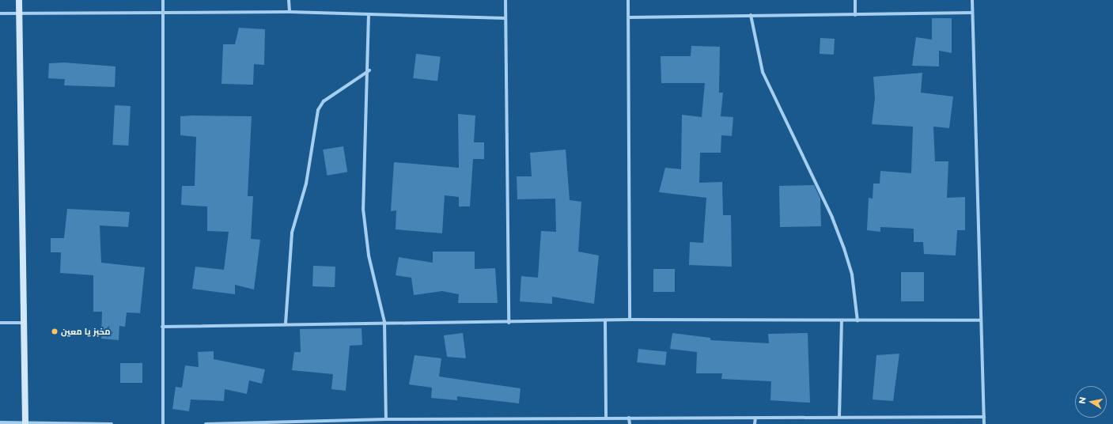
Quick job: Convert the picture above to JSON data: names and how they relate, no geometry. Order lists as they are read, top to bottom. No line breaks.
{"places":["مخبز يا معين"],"north":"left"}
